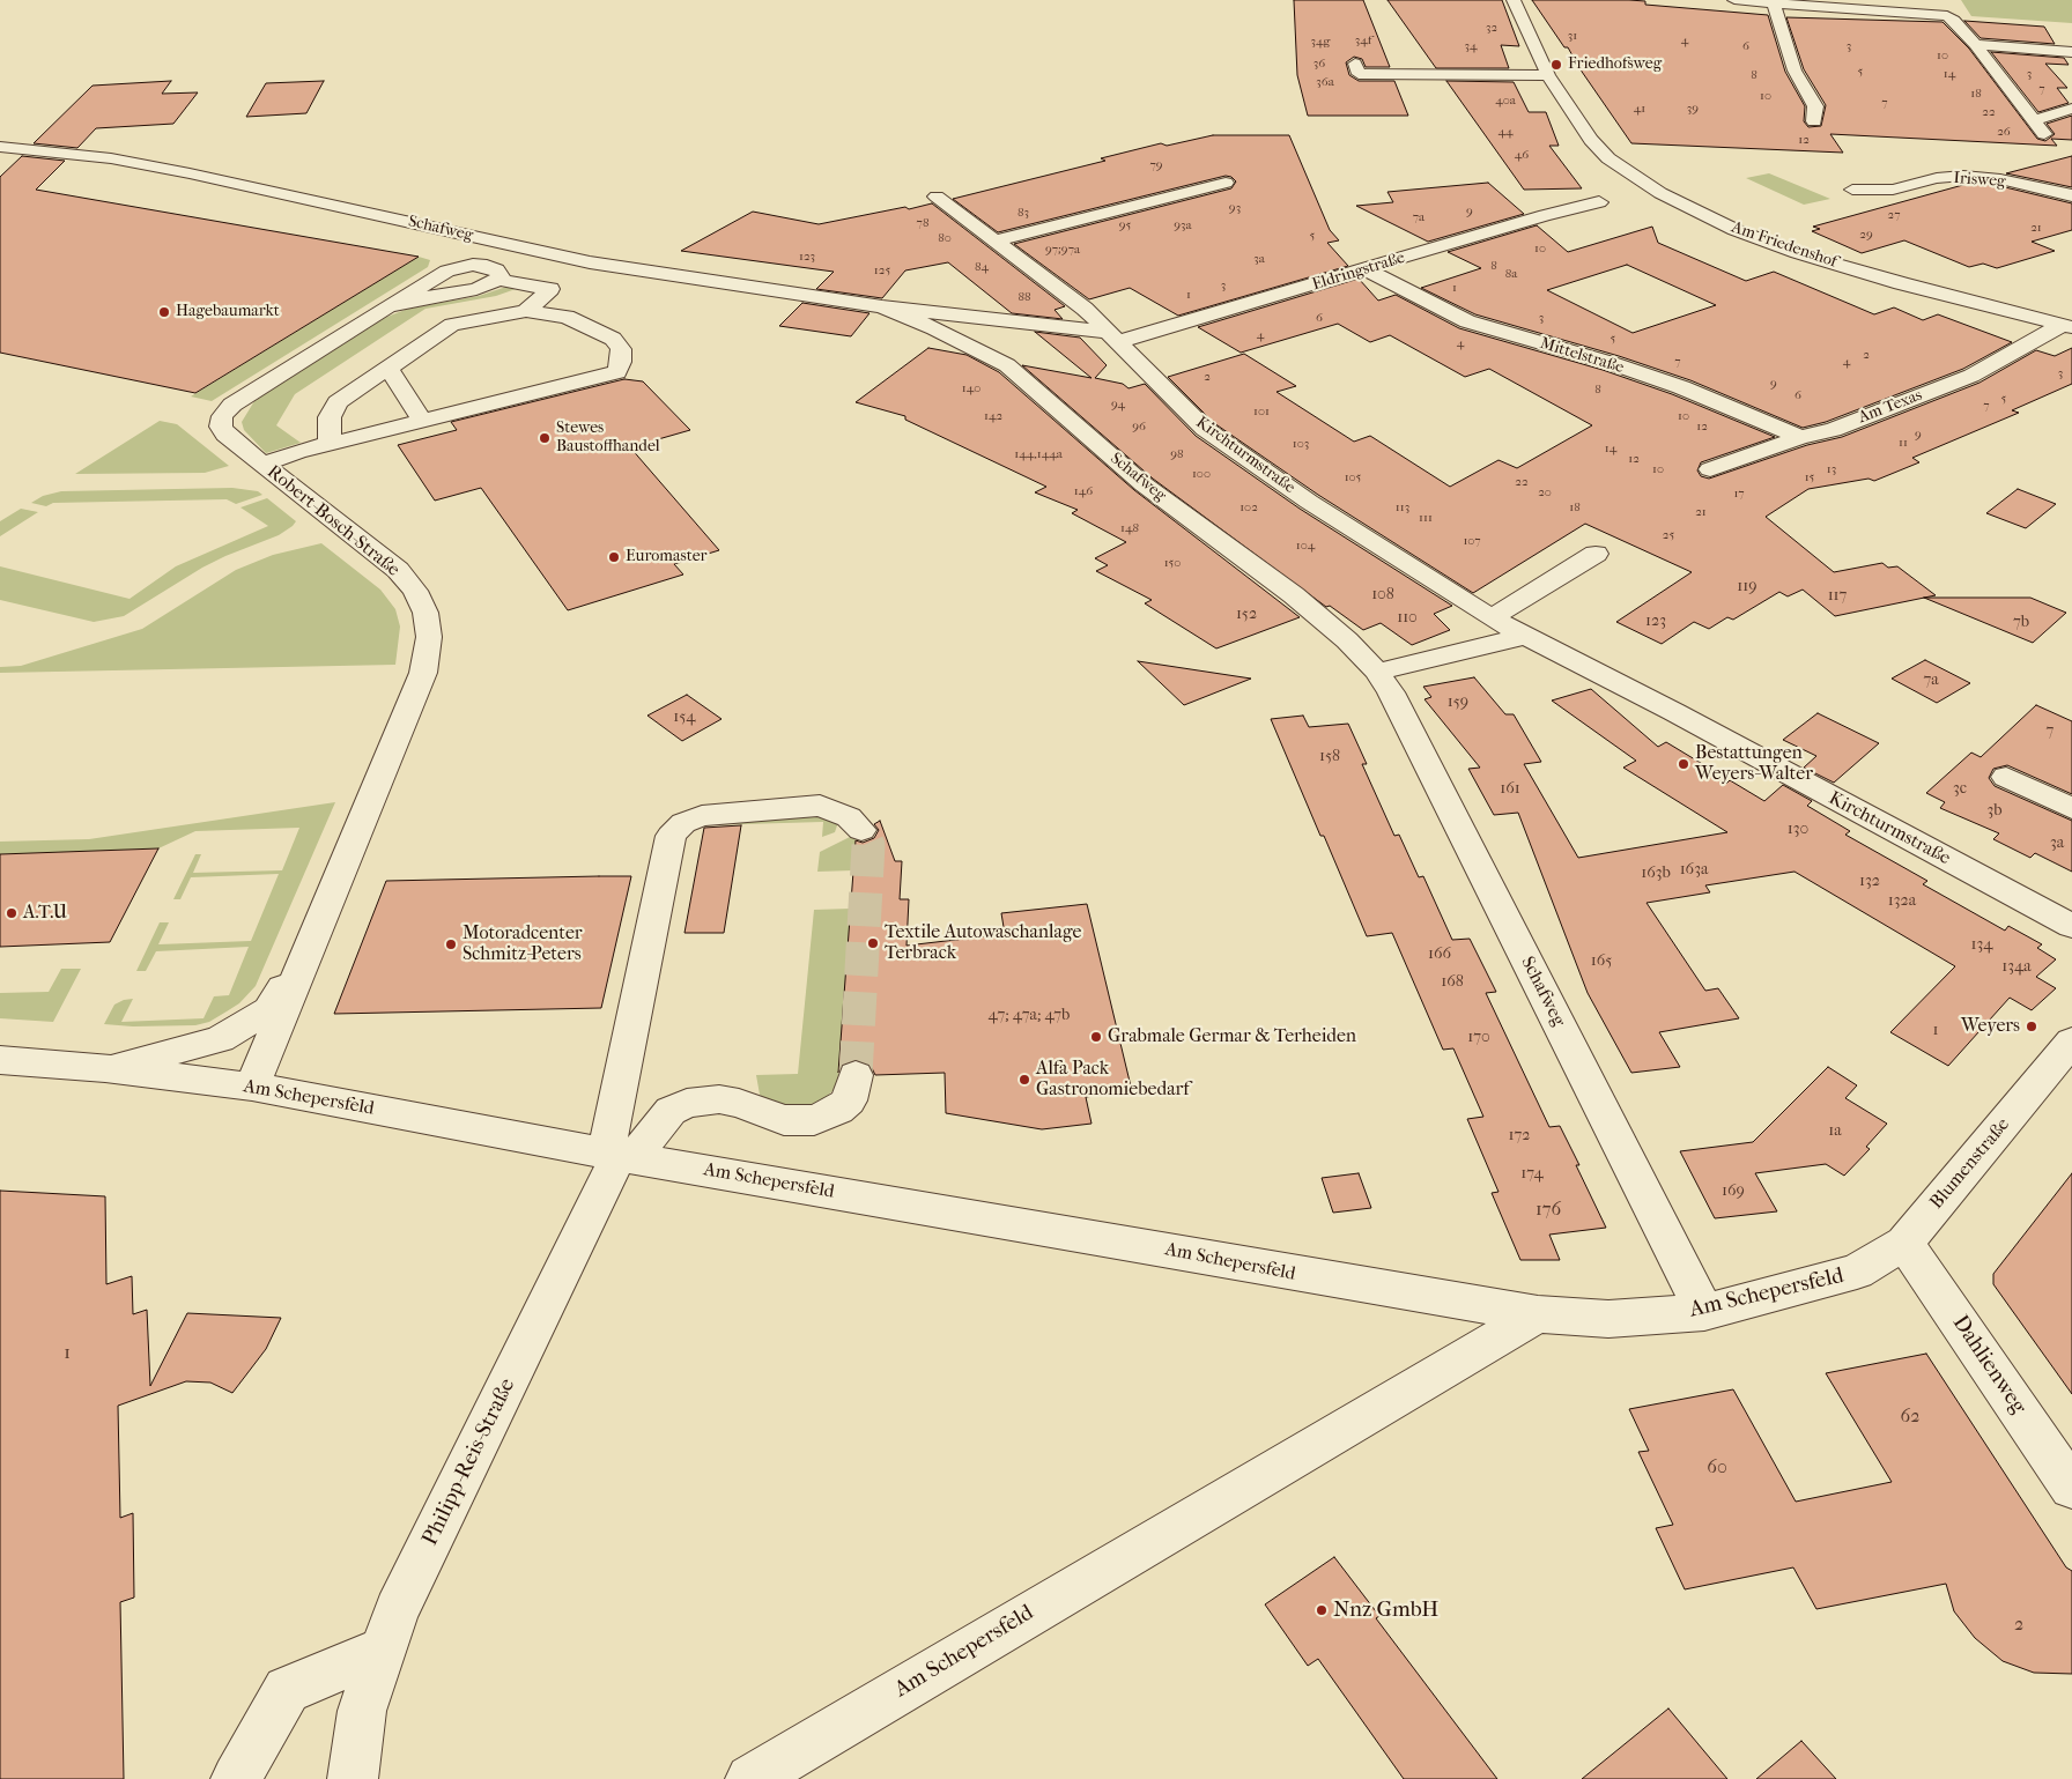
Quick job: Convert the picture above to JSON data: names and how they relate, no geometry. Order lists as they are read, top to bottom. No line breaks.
{"streets":{"street":["Irisweg","Schafweg","Am Friedenshof","Eldringstraße","Mittelstraße","Am Texas","Kirchturmstraße","Robert-Bosch-Straße","Am Schepersfeld","Blumenstraße","Dahlienweg","Philipp-Reis-Straße"]},"crossings":[["Schafweg","Eldringstraße"],["Schafweg","Kirchturmstraße"],["Schafweg","Am Schepersfeld"],["Am Friedenshof","Am Texas"],["Eldringstraße","Mittelstraße"],["Eldringstraße","Kirchturmstraße"],["Mittelstraße","Am Texas"],["Robert-Bosch-Straße","Am Schepersfeld"],["Am Schepersfeld","Blumenstraße"],["Am Schepersfeld","Philipp-Reis-Straße"],["Blumenstraße","Dahlienweg"]],"places":["Friedhofsweg","Hagebaumarkt","Stewes Baustoffhandel","Euromaster","Bestattungen Weyers-Walter","A.T.U","Textile Autowaschanlage Terbrack","Motoradcenter Schmitz-Peters","Weyers","Grabmale Germar & Terheiden","Alfa Pack Gastronomiebedarf","Nnz GmbH"],"house_numbers":["32","31","34f","4","34g","34","6","3","10","36","5","14","3","8","36a","7","18","10","40a","7","41","39","22","44","26","12","46","79","93","9","83","27","7a","78","95","93a","21","29","5","80","10","97;97a","123","3a","8","84","125","8a","3","1","1","88","6","3","4","5","4","2","7","4","3","2","9","140","8","6","5","94","7","101","142","10","96","12","9","11","103","14","144,144a","98","12","10","13","100","105","15","22","146","20","17","102","113","18","21","111","148","25","107","104","150","119","108","117","152","110","123","7b","7a","159","154","7","158","161","3c","3b","130","3a","163a","163b","132","132a","134","166","165","134a","168","47; 47a; 47b","1","170","1a","172","174","169","176","1","62","60","2"]}
